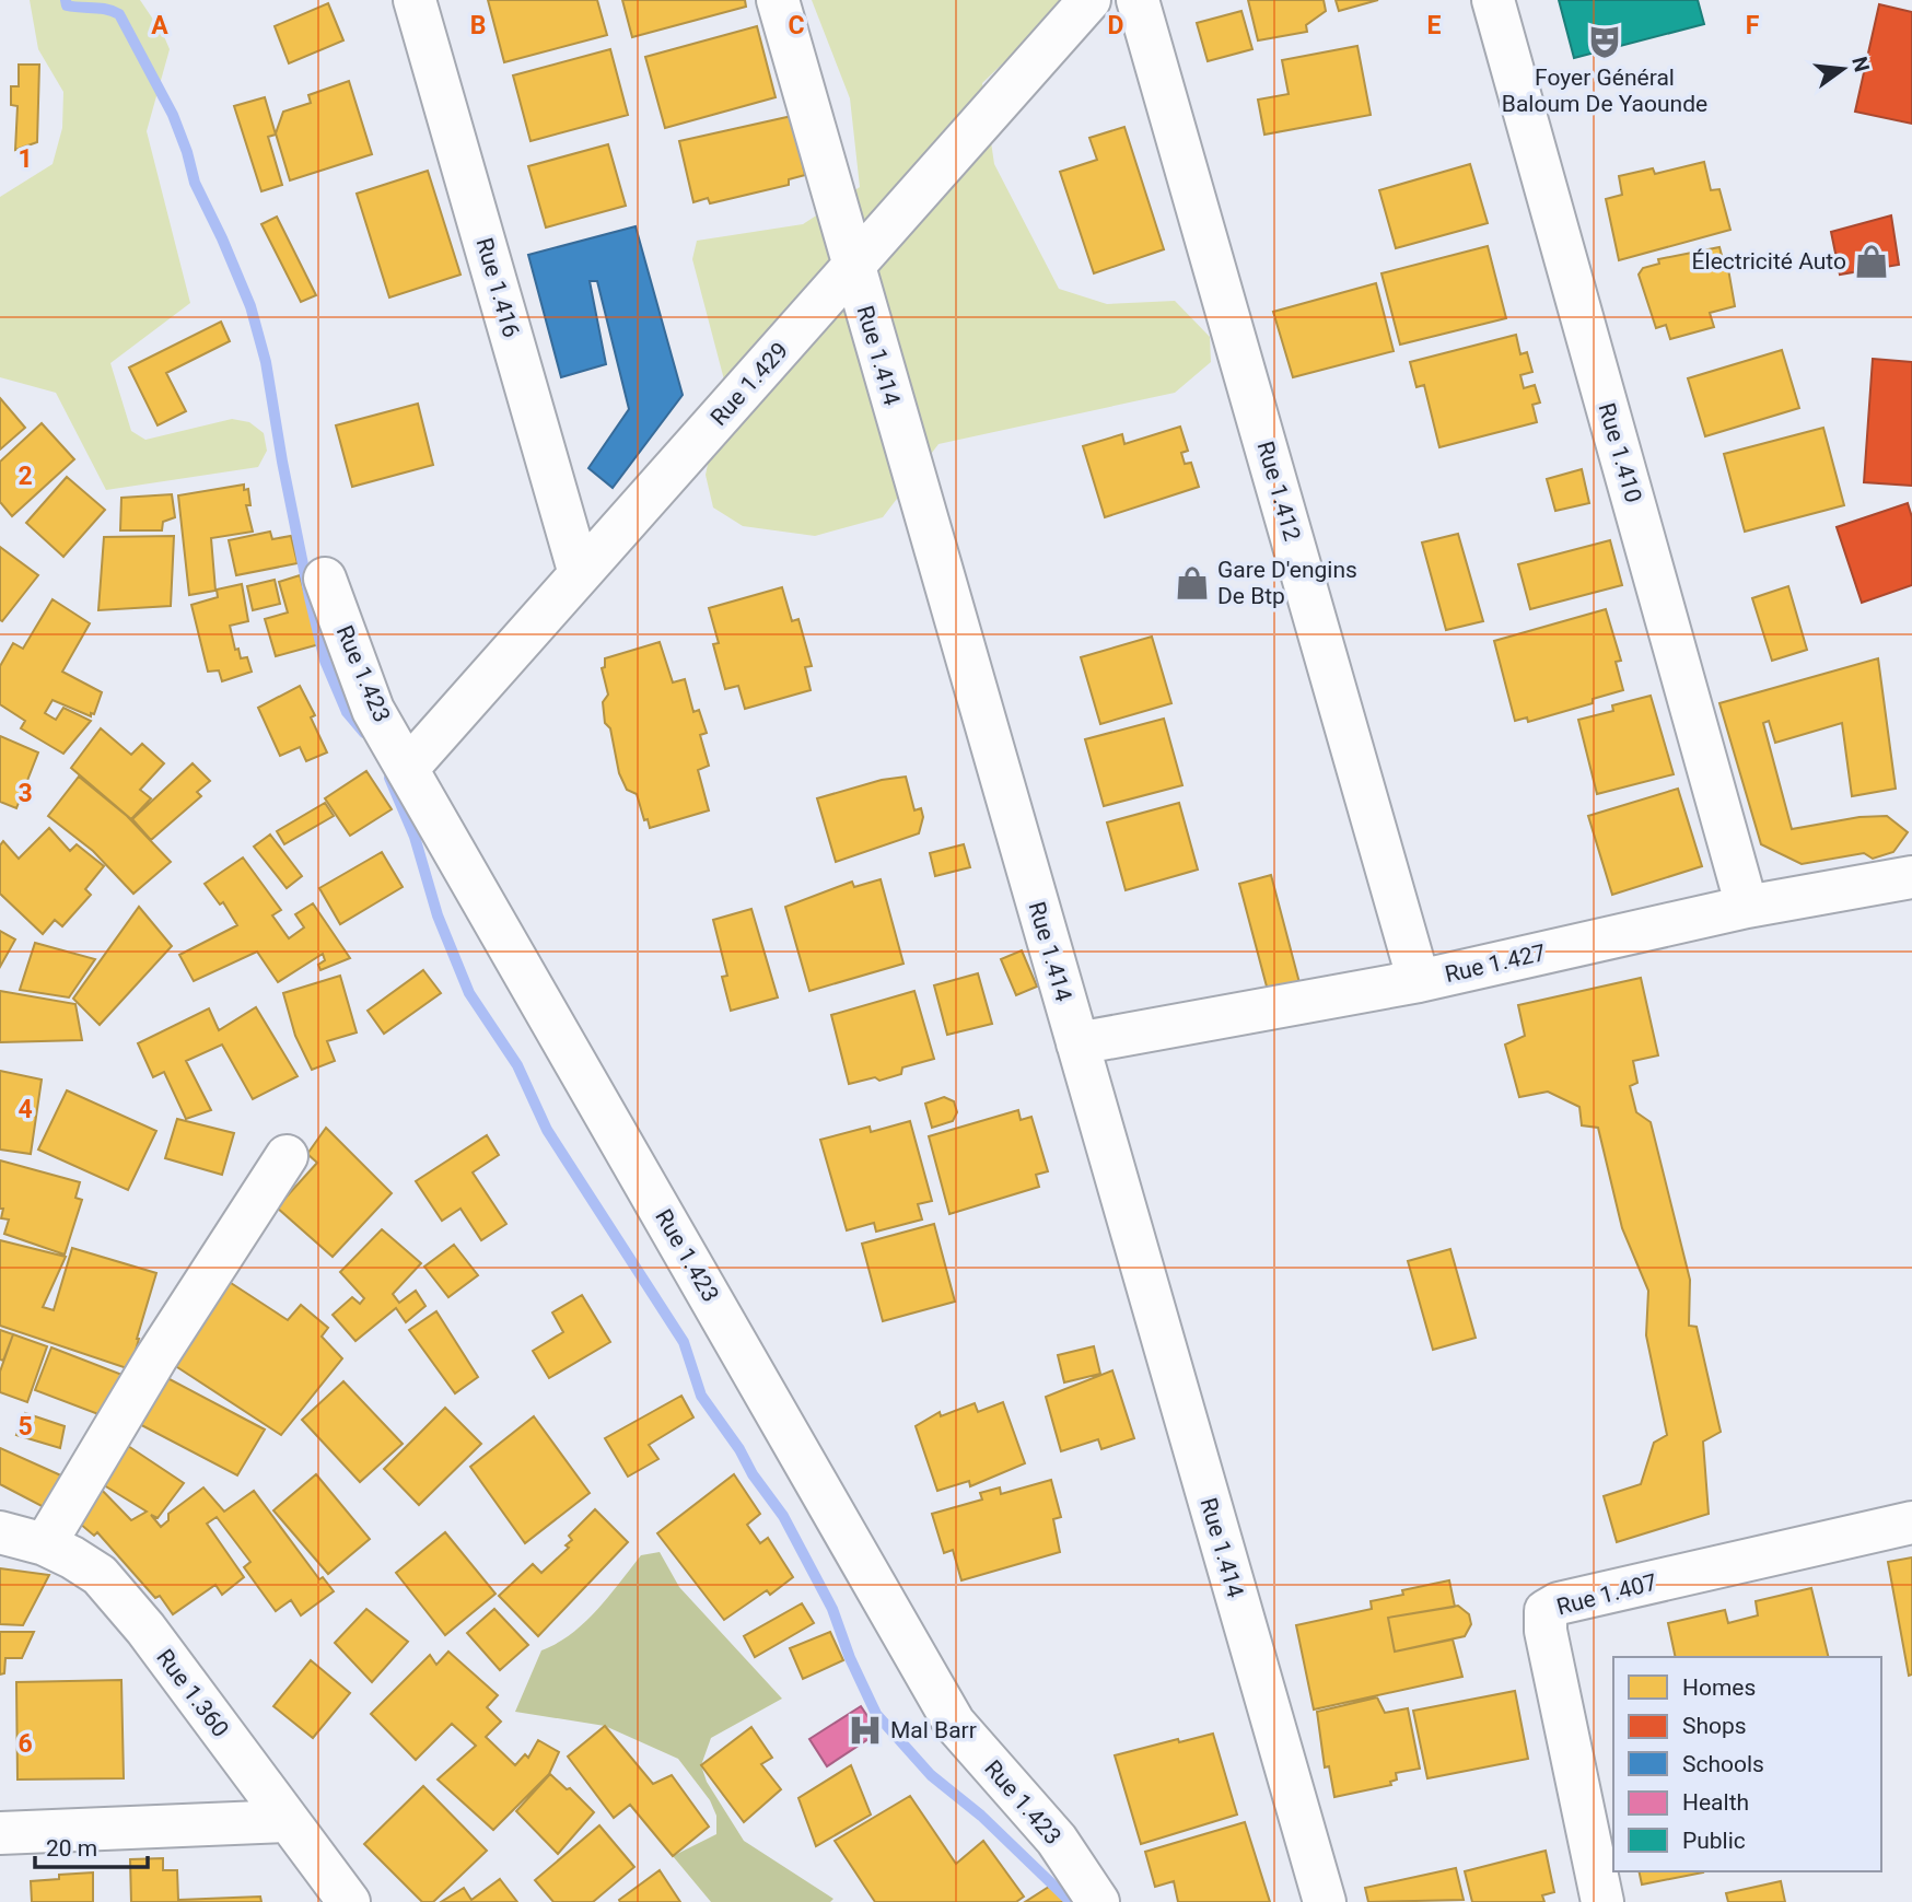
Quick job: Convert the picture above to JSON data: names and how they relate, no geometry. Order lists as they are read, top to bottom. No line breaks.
{"streets":{"street":["Rue 1.416","Rue 1.414","Rue 1.429","Rue 1.410","Rue 1.412","Rue 1.423","Rue 1.427","Rue 1.407","Rue 1.360"]},"crossings":[["Rue 1.416","Rue 1.429"],["Rue 1.414","Rue 1.429"],["Rue 1.414","Rue 1.427"],["Rue 1.429","Rue 1.423"],["Rue 1.410","Rue 1.427"],["Rue 1.412","Rue 1.427"]],"places":{"theatre":["Foyer Général Baloum De Yaounde"],"shop":["Électricité Auto","Gare D'engins De Btp"],"hospital":["Mal Barr"]},"legend":["Homes","Shops","Schools","Health","Public"],"scale_bar":"20 m","north":"right","grid":{"columns":["A","B","C","D","E","F"],"rows":["1","2","3","4","5","6"]}}
